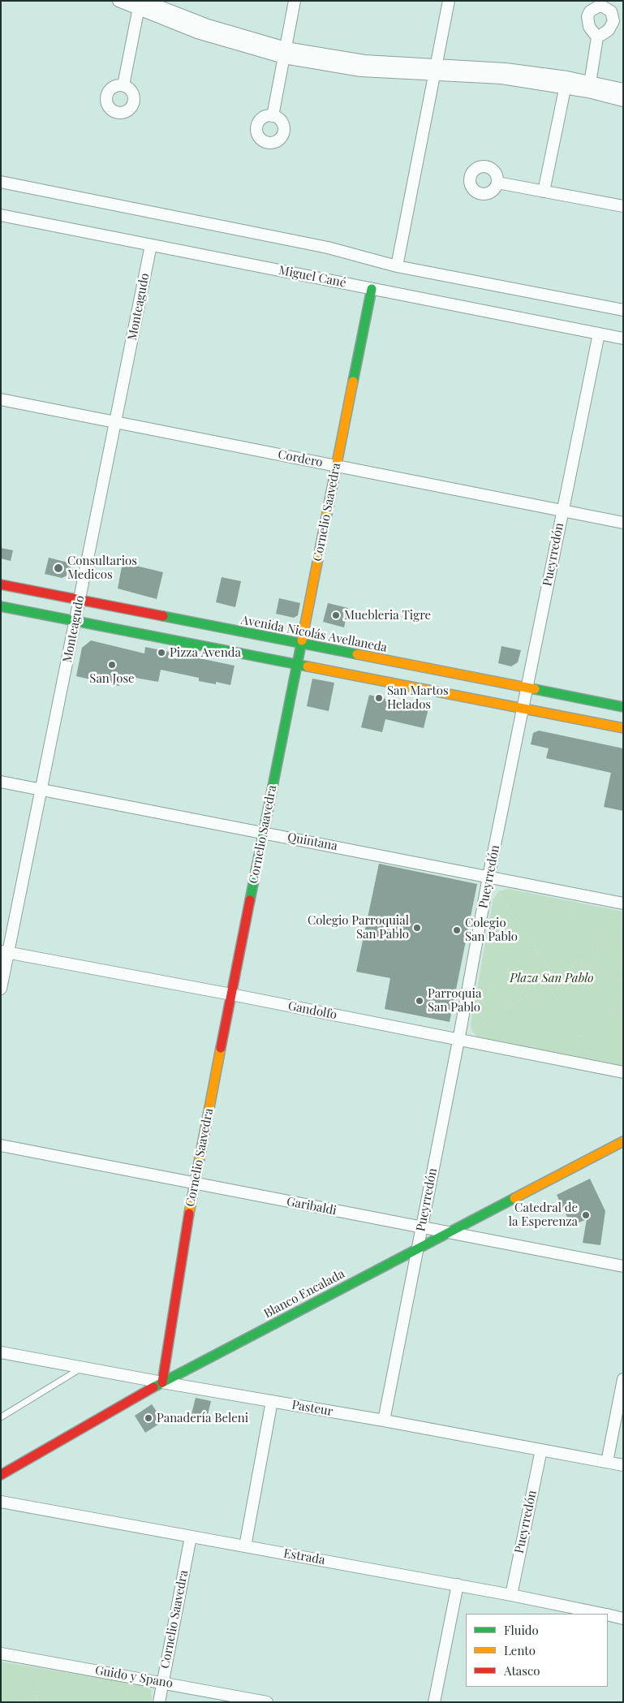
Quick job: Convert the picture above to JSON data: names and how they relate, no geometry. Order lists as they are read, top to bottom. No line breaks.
{"streets":{"street":["Miguel Cané","Monteagudo","Cordero","Cornelio Saavedra","Pueyrredón","Avenida Nicolás Avellaneda","Quintana","Gandolfo","Garibaldi","Blanco Encalada","Pasteur","Estrada","Guido y Spano"]},"crossings":[["Miguel Cané","Monteagudo"],["Miguel Cané","Cornelio Saavedra"],["Miguel Cané","Pueyrredón"],["Monteagudo","Cordero"],["Monteagudo","Avenida Nicolás Avellaneda"],["Monteagudo","Quintana"],["Monteagudo","Gandolfo"],["Cordero","Cornelio Saavedra"],["Cordero","Pueyrredón"],["Cornelio Saavedra","Avenida Nicolás Avellaneda"],["Cornelio Saavedra","Quintana"],["Cornelio Saavedra","Gandolfo"],["Cornelio Saavedra","Garibaldi"],["Cornelio Saavedra","Blanco Encalada"],["Cornelio Saavedra","Pasteur"],["Cornelio Saavedra","Estrada"],["Cornelio Saavedra","Guido y Spano"],["Pueyrredón","Avenida Nicolás Avellaneda"],["Pueyrredón","Quintana"],["Pueyrredón","Gandolfo"],["Pueyrredón","Garibaldi"],["Pueyrredón","Blanco Encalada"],["Pueyrredón","Pasteur"],["Pueyrredón","Estrada"],["Garibaldi","Blanco Encalada"],["Blanco Encalada","Pasteur"]],"parks":["Plaza San Pablo"],"places":["Consultarios Medicos","Muebleria Tigre","Pizza Avenda","San Jose","San Martos Helados","Colegio Parroquial San Pablo","Colegio San Pablo","Parroquia San Pablo","Catedral de la Esperenza","Panadería Beleni"],"legend":["Fluido","Lento","Atasco"]}
